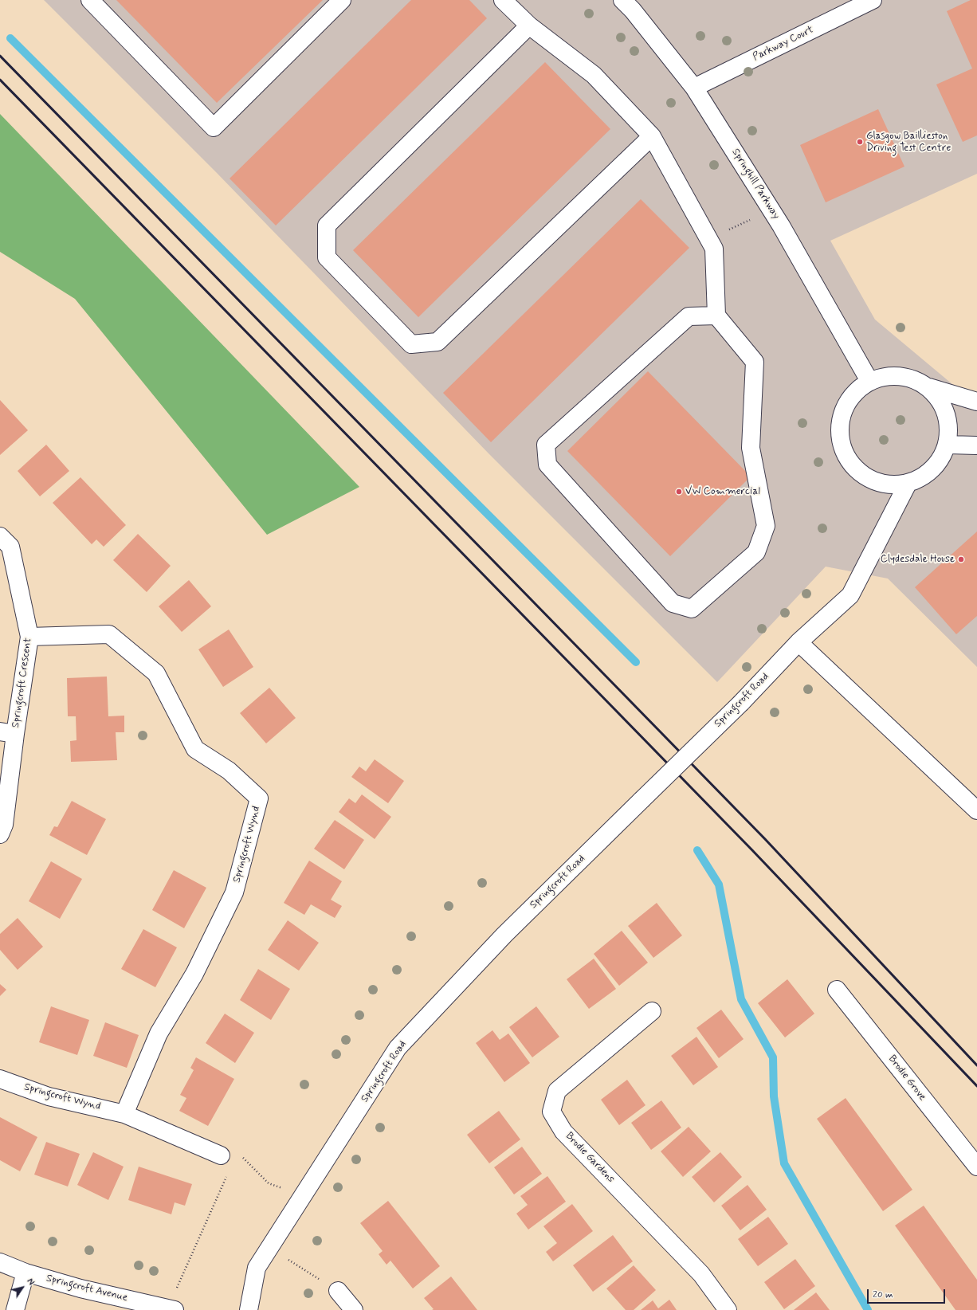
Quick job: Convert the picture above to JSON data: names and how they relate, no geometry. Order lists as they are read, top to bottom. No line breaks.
{"streets":{"street":["Parkway Court","Springhill Parkway","Springcroft Crescent","Springcroft Road","Springcroft Wynd","Brodie Grove","Brodie Gardens","Springcroft Avenue"]},"crossings":[["Parkway Court","Springhill Parkway"],["Springhill Parkway","Springcroft Road"],["Springcroft Crescent","Springcroft Wynd"]],"places":["Glasgow Baillieston Driving Test Centre","VW Commercial","Clydesdale House"],"scale_bar":"20 m","north":"top right"}
